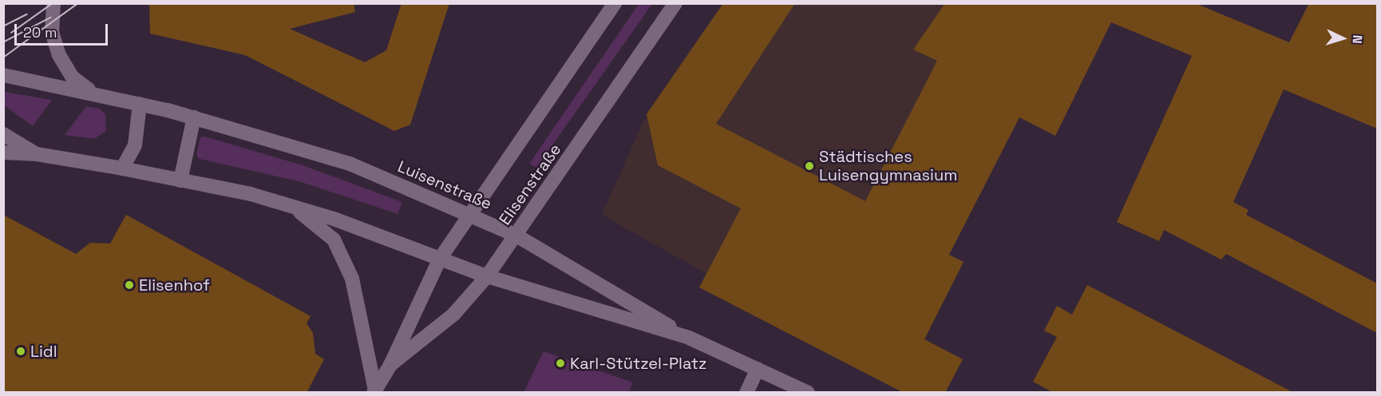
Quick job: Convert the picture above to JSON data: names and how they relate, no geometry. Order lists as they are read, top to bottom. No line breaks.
{"streets":{"street":["Elisenstraße","Luisenstraße"]},"crossings":[["Elisenstraße","Luisenstraße"]],"places":["Städtisches Luisengymnasium","Elisenhof","Lidl","Karl-Stützel-Platz"],"scale_bar":"20 m","north":"right"}
